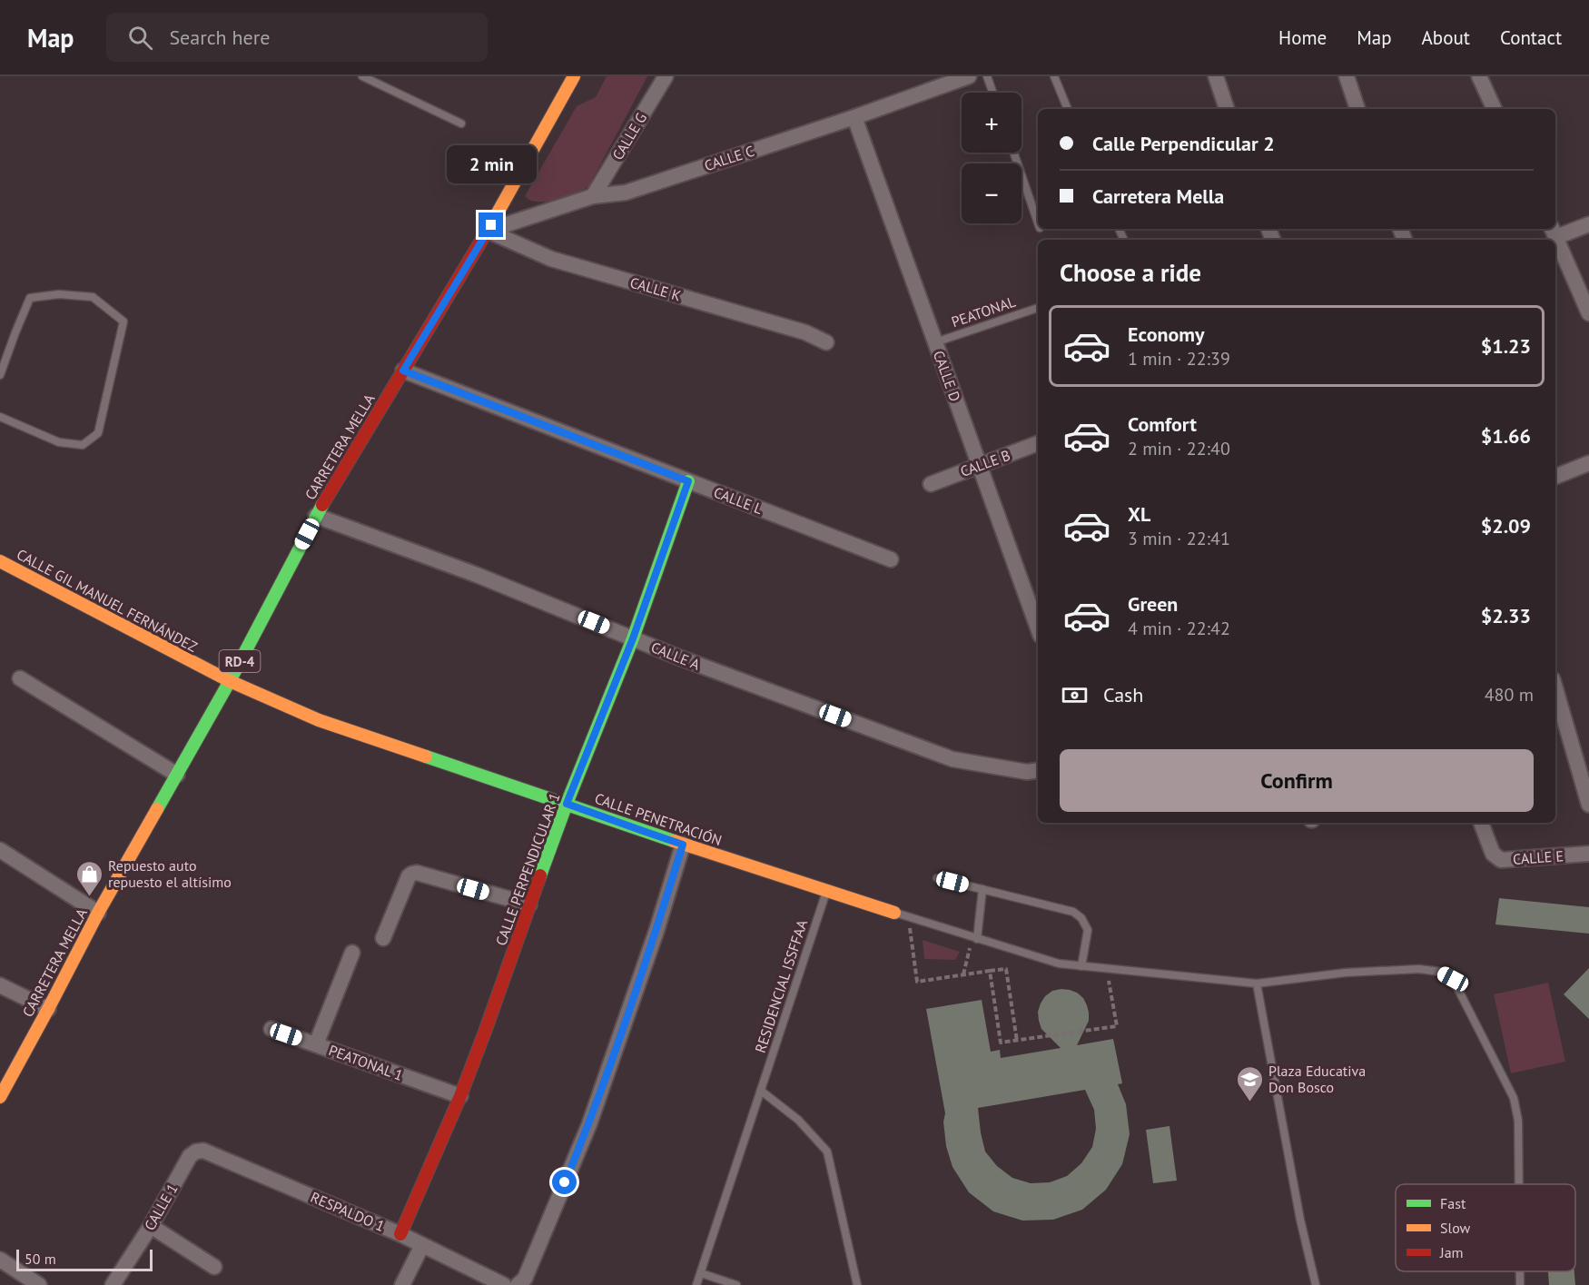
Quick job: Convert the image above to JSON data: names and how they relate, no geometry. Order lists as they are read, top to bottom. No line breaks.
{"streets":{"street":["CALLE G","CALLE C","CALLE K","CALLE D","CARRETERA MELLA","CALLE B","CALLE L","CALLE GIL MANUEL FERNÁNDEZ","CALLE A","RD-4","CALLE PENETRACIÓN","CALLE E","CALLE PERPENDICULAR 1","PEATONAL 1","CALLE 1","RESPALDO 1"],"lane":["PEATONAL","RESIDENCIAL ISSFFAA"]},"crossings":[["CALLE G","CALLE C"],["CALLE C","CALLE K"],["CALLE C","CALLE D"],["CALLE C","CARRETERA MELLA"],["CALLE K","CARRETERA MELLA"],["PEATONAL","CALLE D"],["CALLE D","CALLE B"],["CARRETERA MELLA","CALLE L"],["CARRETERA MELLA","CALLE GIL MANUEL FERNÁNDEZ"],["CARRETERA MELLA","CALLE A"],["CARRETERA MELLA","CALLE PENETRACIÓN"],["CALLE L","CALLE PERPENDICULAR 1"],["CALLE GIL MANUEL FERNÁNDEZ","CALLE PENETRACIÓN"],["CALLE A","CALLE PERPENDICULAR 1"],["CALLE PENETRACIÓN","CALLE PERPENDICULAR 1"],["CALLE PENETRACIÓN","RESIDENCIAL ISSFFAA"],["CALLE PERPENDICULAR 1","PEATONAL 1"],["CALLE PERPENDICULAR 1","RESPALDO 1"],["CALLE 1","RESPALDO 1"]],"places":{"shop":["Repuesto auto repuesto el altísimo"],"school or university":["Plaza Educativa Don Bosco"]},"legend":["Fast","Slow","Jam"],"scale_bar":"50 m","page":{"header":"Map","search":"Search here","nav":["Home","Map","About","Contact"],"map_buttons":["+","−"],"banner":["Calle Perpendicular 2","Carretera Mella"],"bubble":"2 min","heading":"Choose a ride","list":[{"name":"Economy","note":"1 min · 22:39","value":"$1.23"},{"name":"Comfort","note":"2 min · 22:40","value":"$1.66"},{"name":"XL","note":"3 min · 22:41","value":"$2.09"},{"name":"Green","note":"4 min · 22:42","value":"$2.33"}],"pay":["Cash","480 m"],"buttons":"Confirm","scale":"50 m"}}
